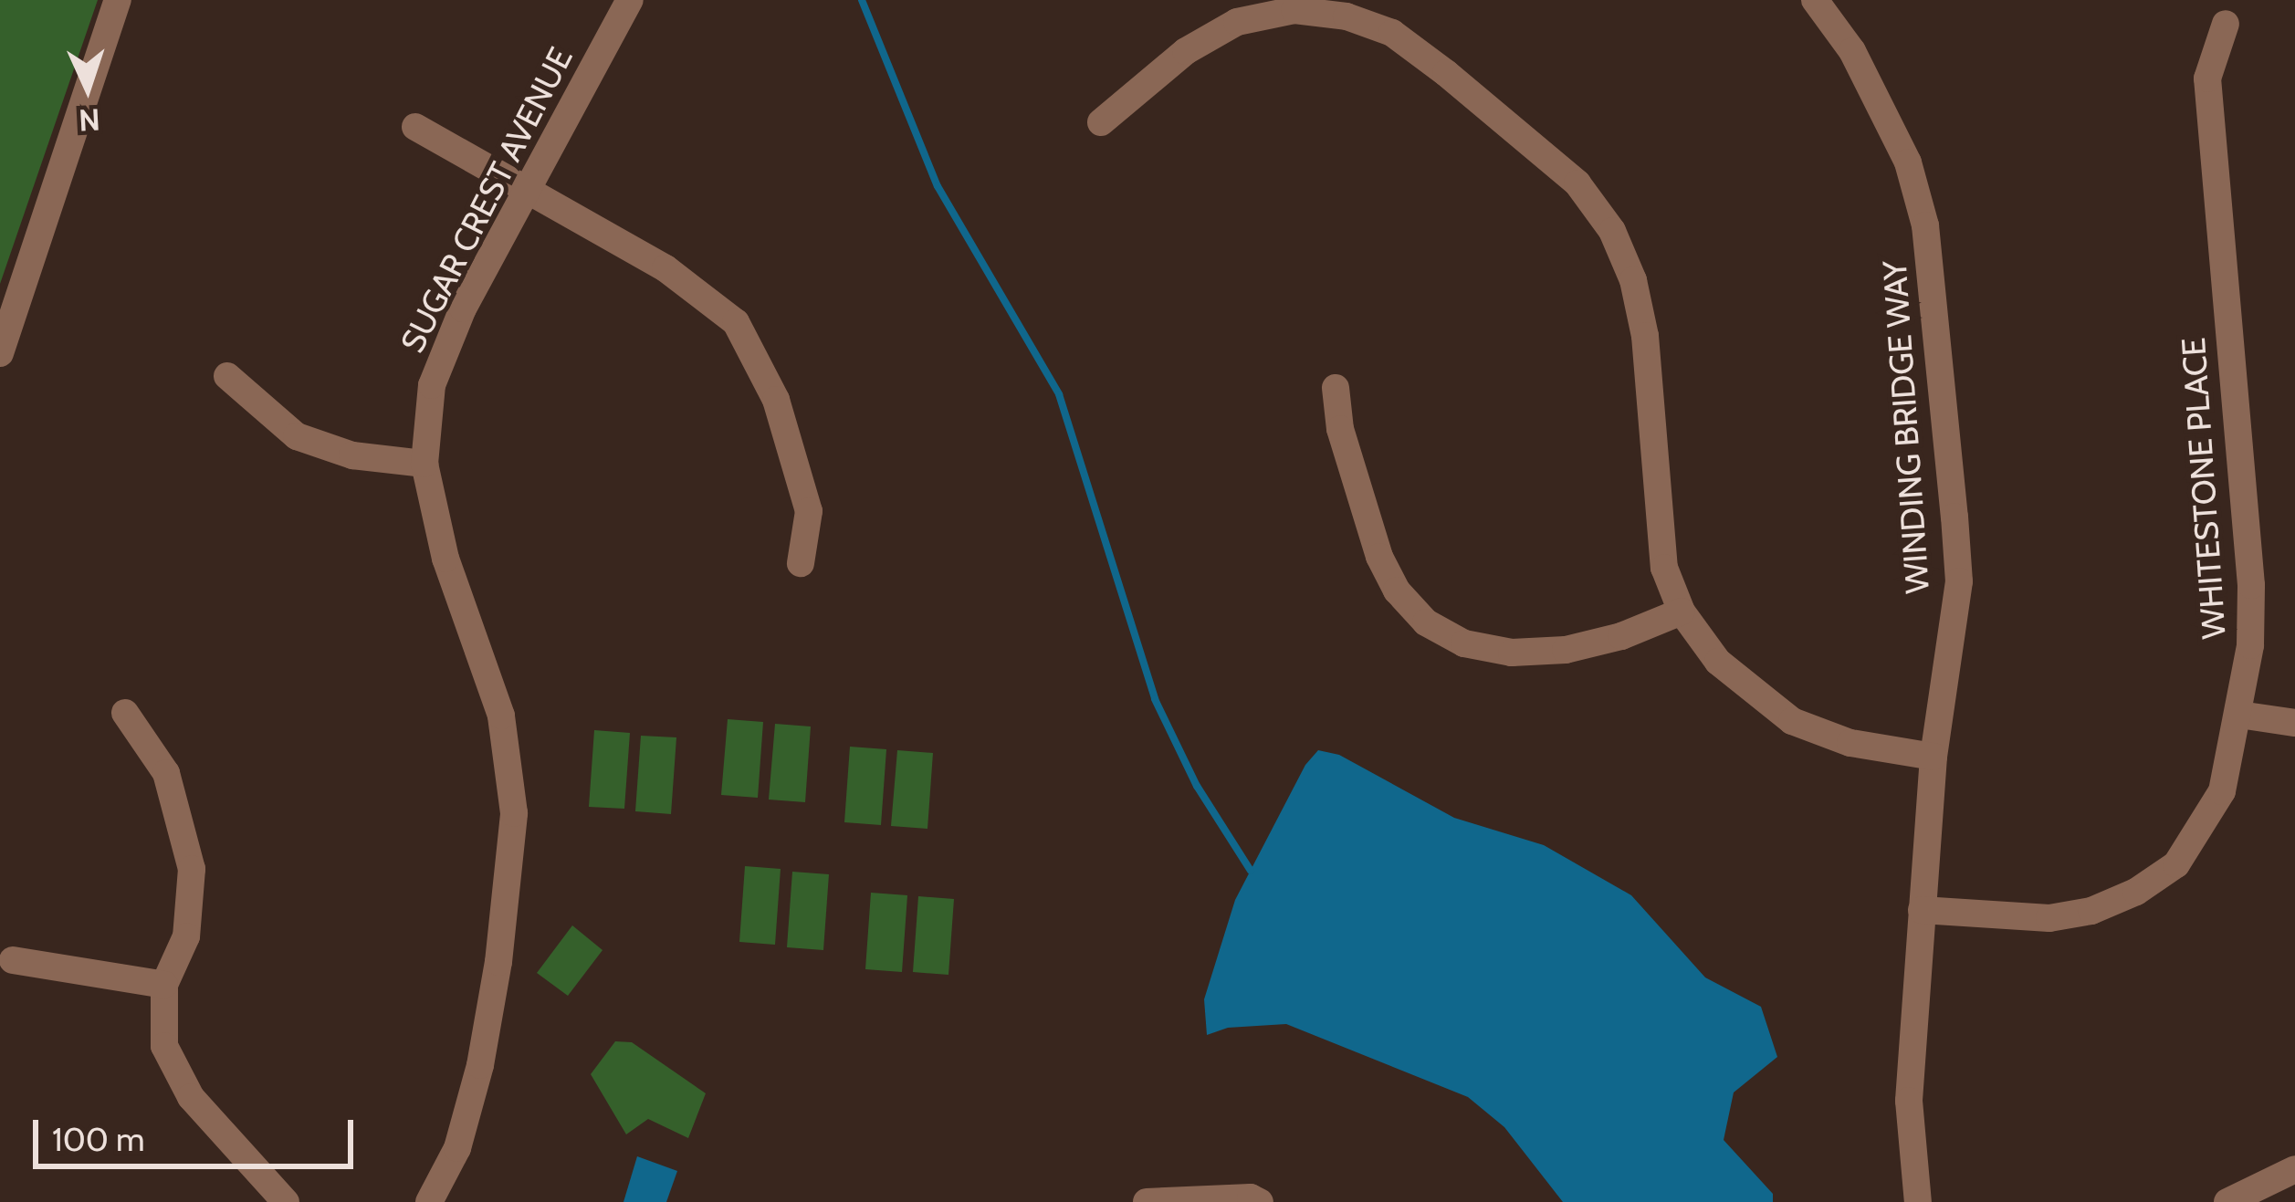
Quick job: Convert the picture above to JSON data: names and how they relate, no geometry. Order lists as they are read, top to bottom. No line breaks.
{"streets":{"street":["SUGAR CREST AVENUE","WINDING BRIDGE WAY","WHITESTONE PLACE"]},"crossings":[["WINDING BRIDGE WAY","WHITESTONE PLACE"]],"scale_bar":"100 m","north":"bottom"}
